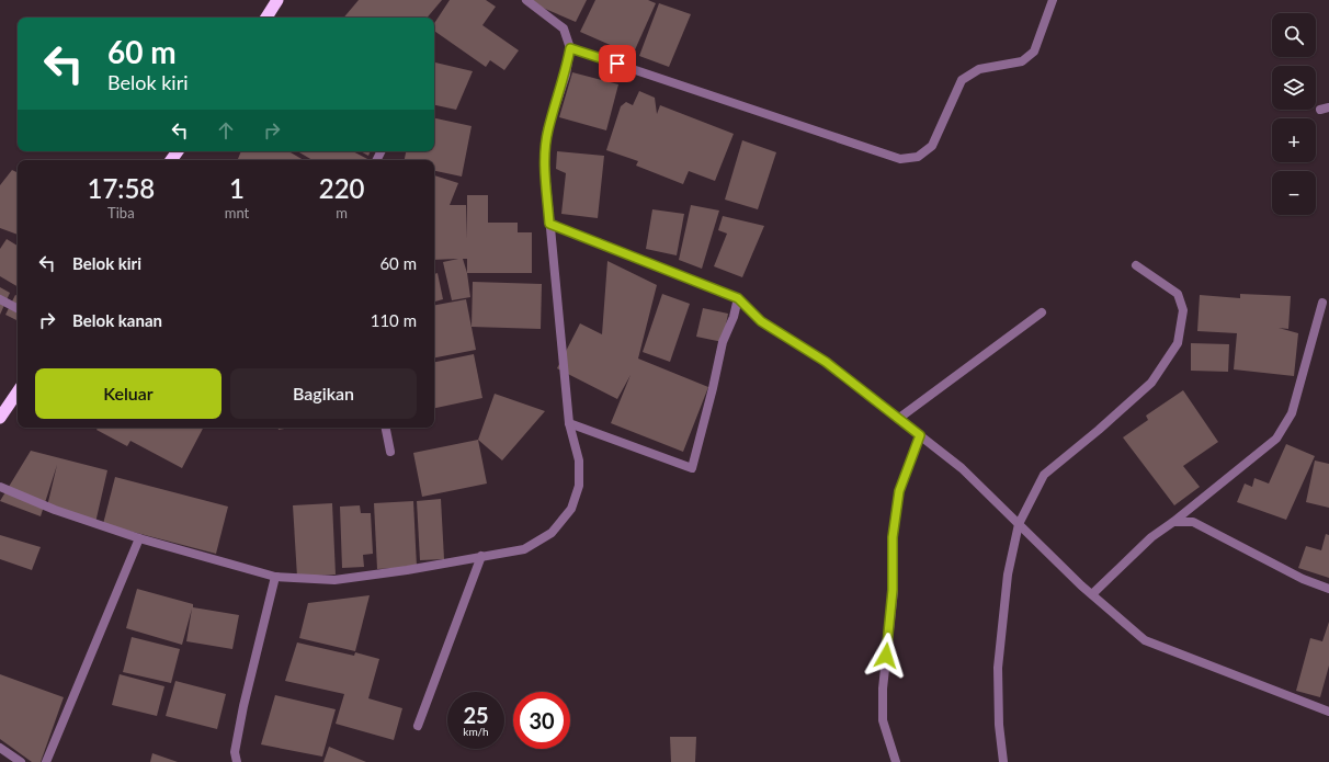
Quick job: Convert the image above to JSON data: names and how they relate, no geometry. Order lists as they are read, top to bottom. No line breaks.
{"page":{"map_buttons":["+","−"],"turn":["60 m","Belok kiri"],"eta":["17:58","Tiba","1","mnt","220","m"],"list":[{"name":"Belok kiri","value":"60 m"},{"name":"Belok kanan","value":"110 m"}],"buttons":["Keluar","Bagikan"],"speed":"25 km/h","limit":"30"}}
